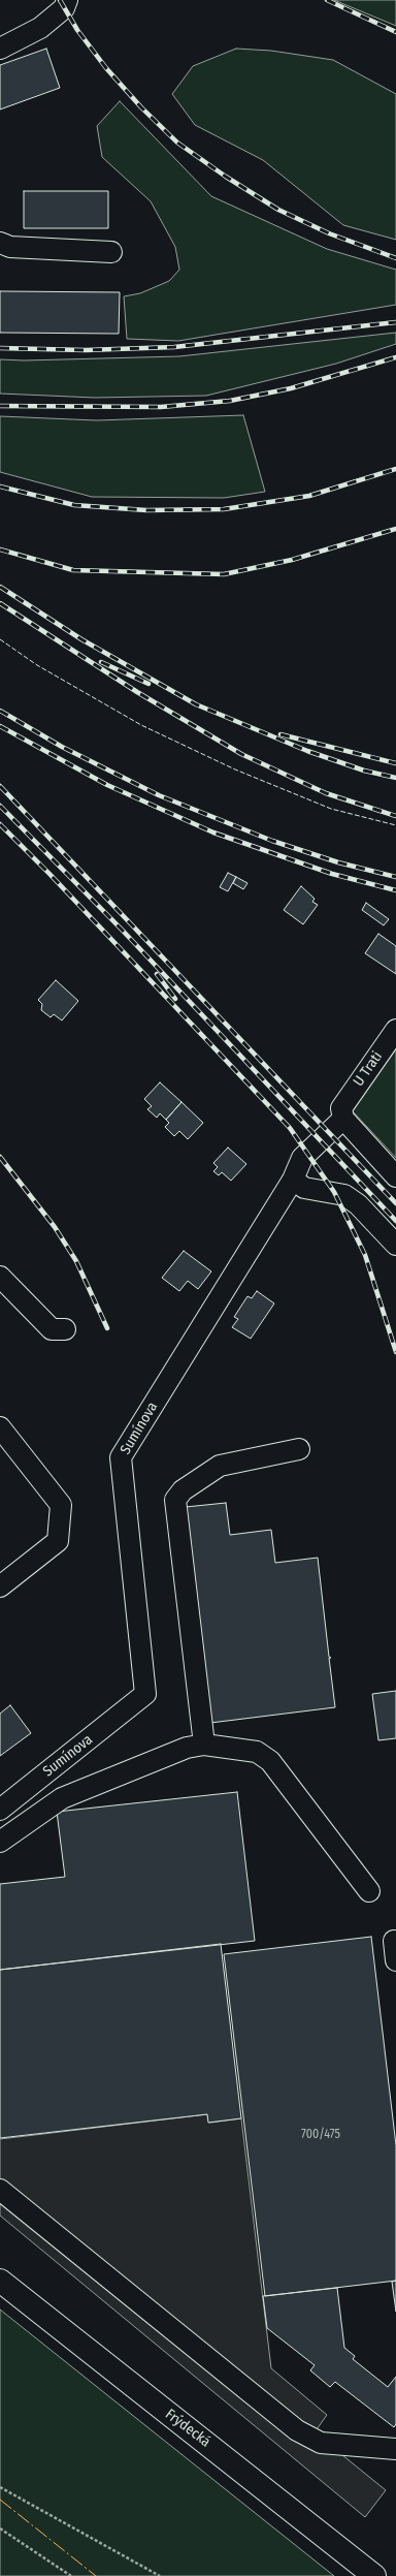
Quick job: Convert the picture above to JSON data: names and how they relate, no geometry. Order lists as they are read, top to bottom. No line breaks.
{"streets":{"main road":["Frýdecká"],"street":["U Trati","Sumínova"]},"crossings":[["U Trati","Sumínova"]],"house_numbers":["700/475"]}
